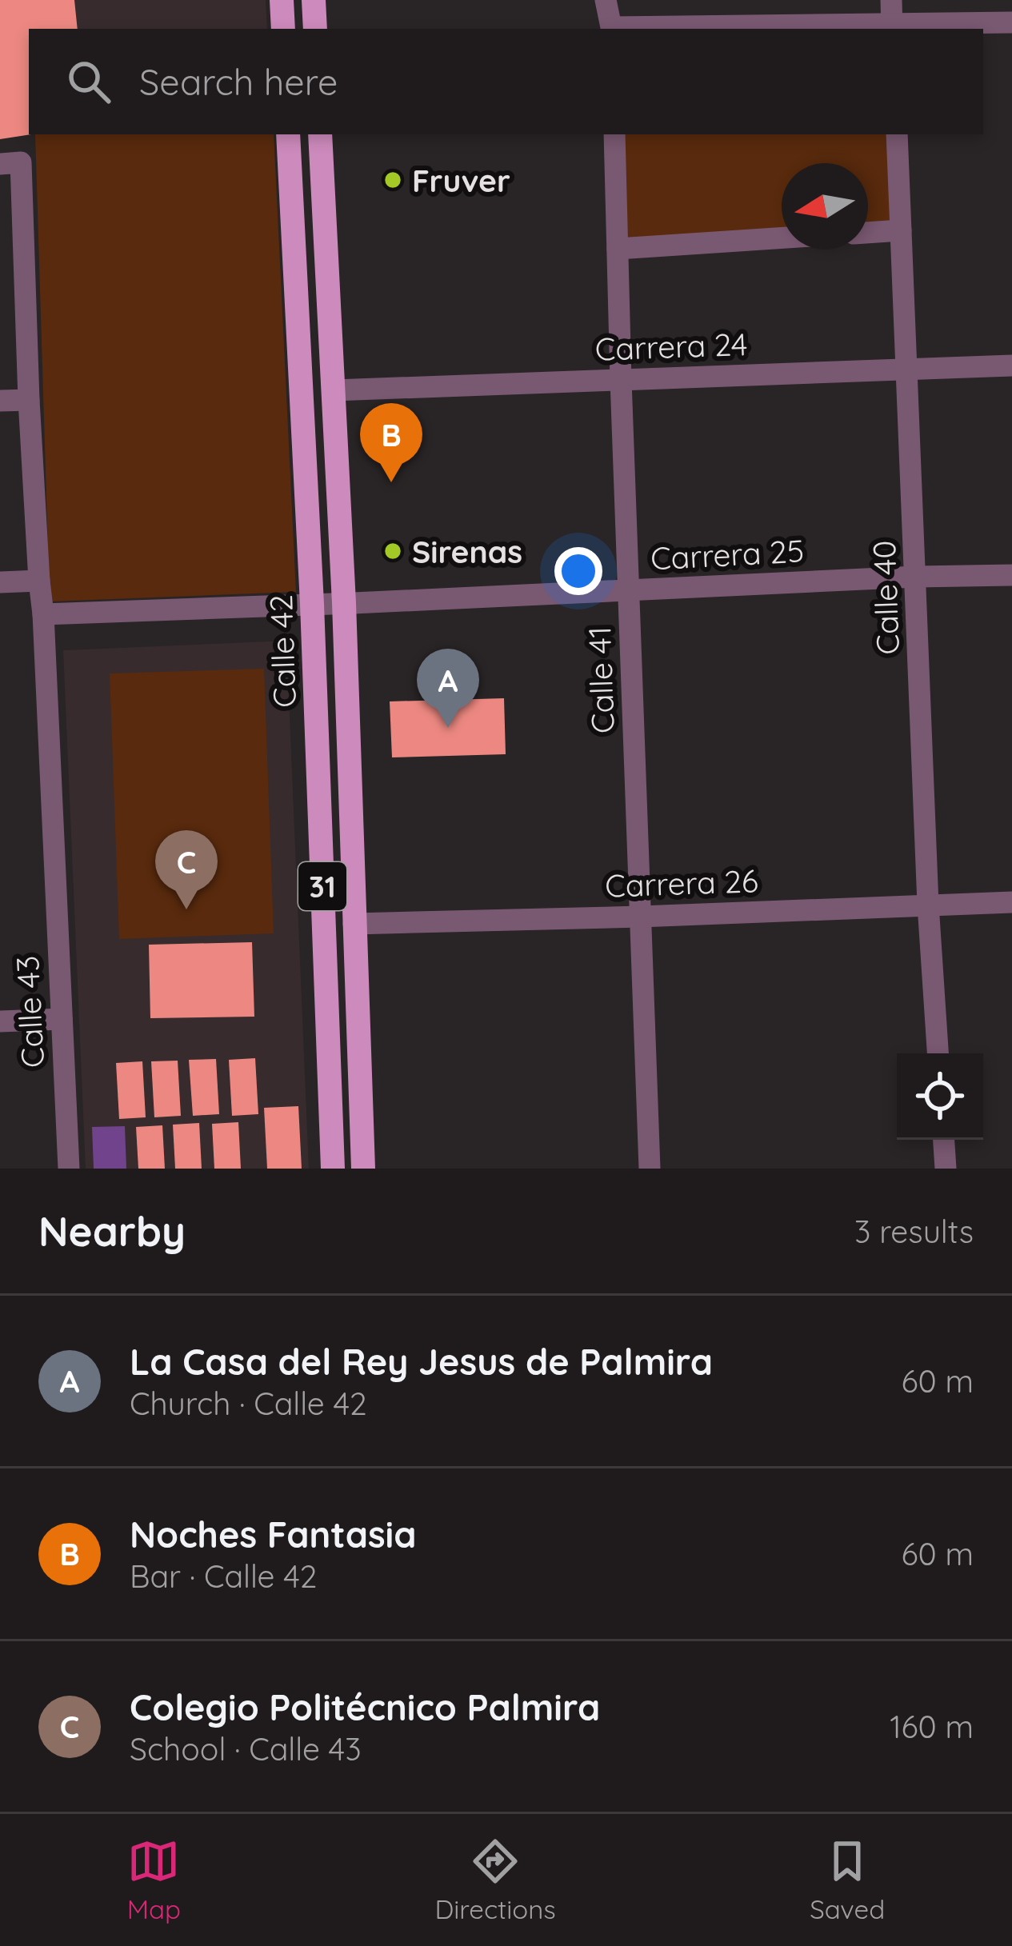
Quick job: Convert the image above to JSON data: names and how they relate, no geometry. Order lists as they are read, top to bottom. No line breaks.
{"streets":{"main road":["Calle 42","31"],"street":["Carrera 24","Carrera 25","Calle 40","Calle 41","Carrera 26","Calle 43"]},"crossings":[["Carrera 24","Calle 40"],["Carrera 24","Calle 42"],["Carrera 24","Calle 41"],["Carrera 25","Calle 40"],["Carrera 25","Calle 42"],["Carrera 25","Calle 41"],["Carrera 25","Calle 43"],["Calle 40","Carrera 26"],["Calle 42","Carrera 26"],["Calle 41","Carrera 26"]],"places":["Fruver","Sirenas"],"north":"left","page":{"search":"Search here","pins":["B","A","C"],"heading":["Nearby","3 results"],"list":[{"mark":"A","name":"La Casa del Rey Jesus de Palmira","note":"Church · Calle 42","value":"60 m"},{"mark":"B","name":"Noches Fantasia","note":"Bar · Calle 42","value":"60 m"},{"mark":"C","name":"Colegio Politécnico Palmira","note":"School · Calle 43","value":"160 m"}],"nav":["Map","Directions","Saved"]}}
